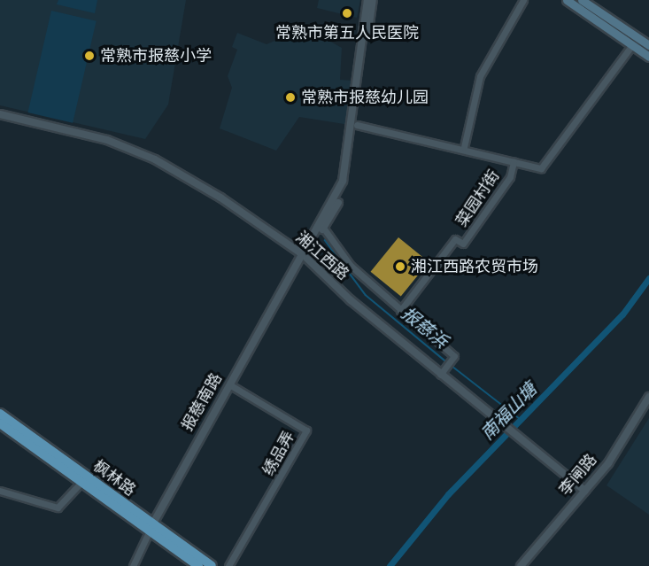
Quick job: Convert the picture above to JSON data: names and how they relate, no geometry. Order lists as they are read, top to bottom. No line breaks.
{"streets":{"main road":["枫林路"],"street":["菜园村街","湘江西路","报慈南路","绣品弄","李闸路"]},"crossings":[["菜园村街","报慈南路"],["湘江西路","报慈南路"],["湘江西路","李闸路"],["报慈南路","绣品弄"],["报慈南路","枫林路"]],"water":["报慈浜","南福山塘"],"places":["常熟市第五人民医院","常熟市报慈小学","常熟市报慈幼儿园","湘江西路农贸市场"]}
